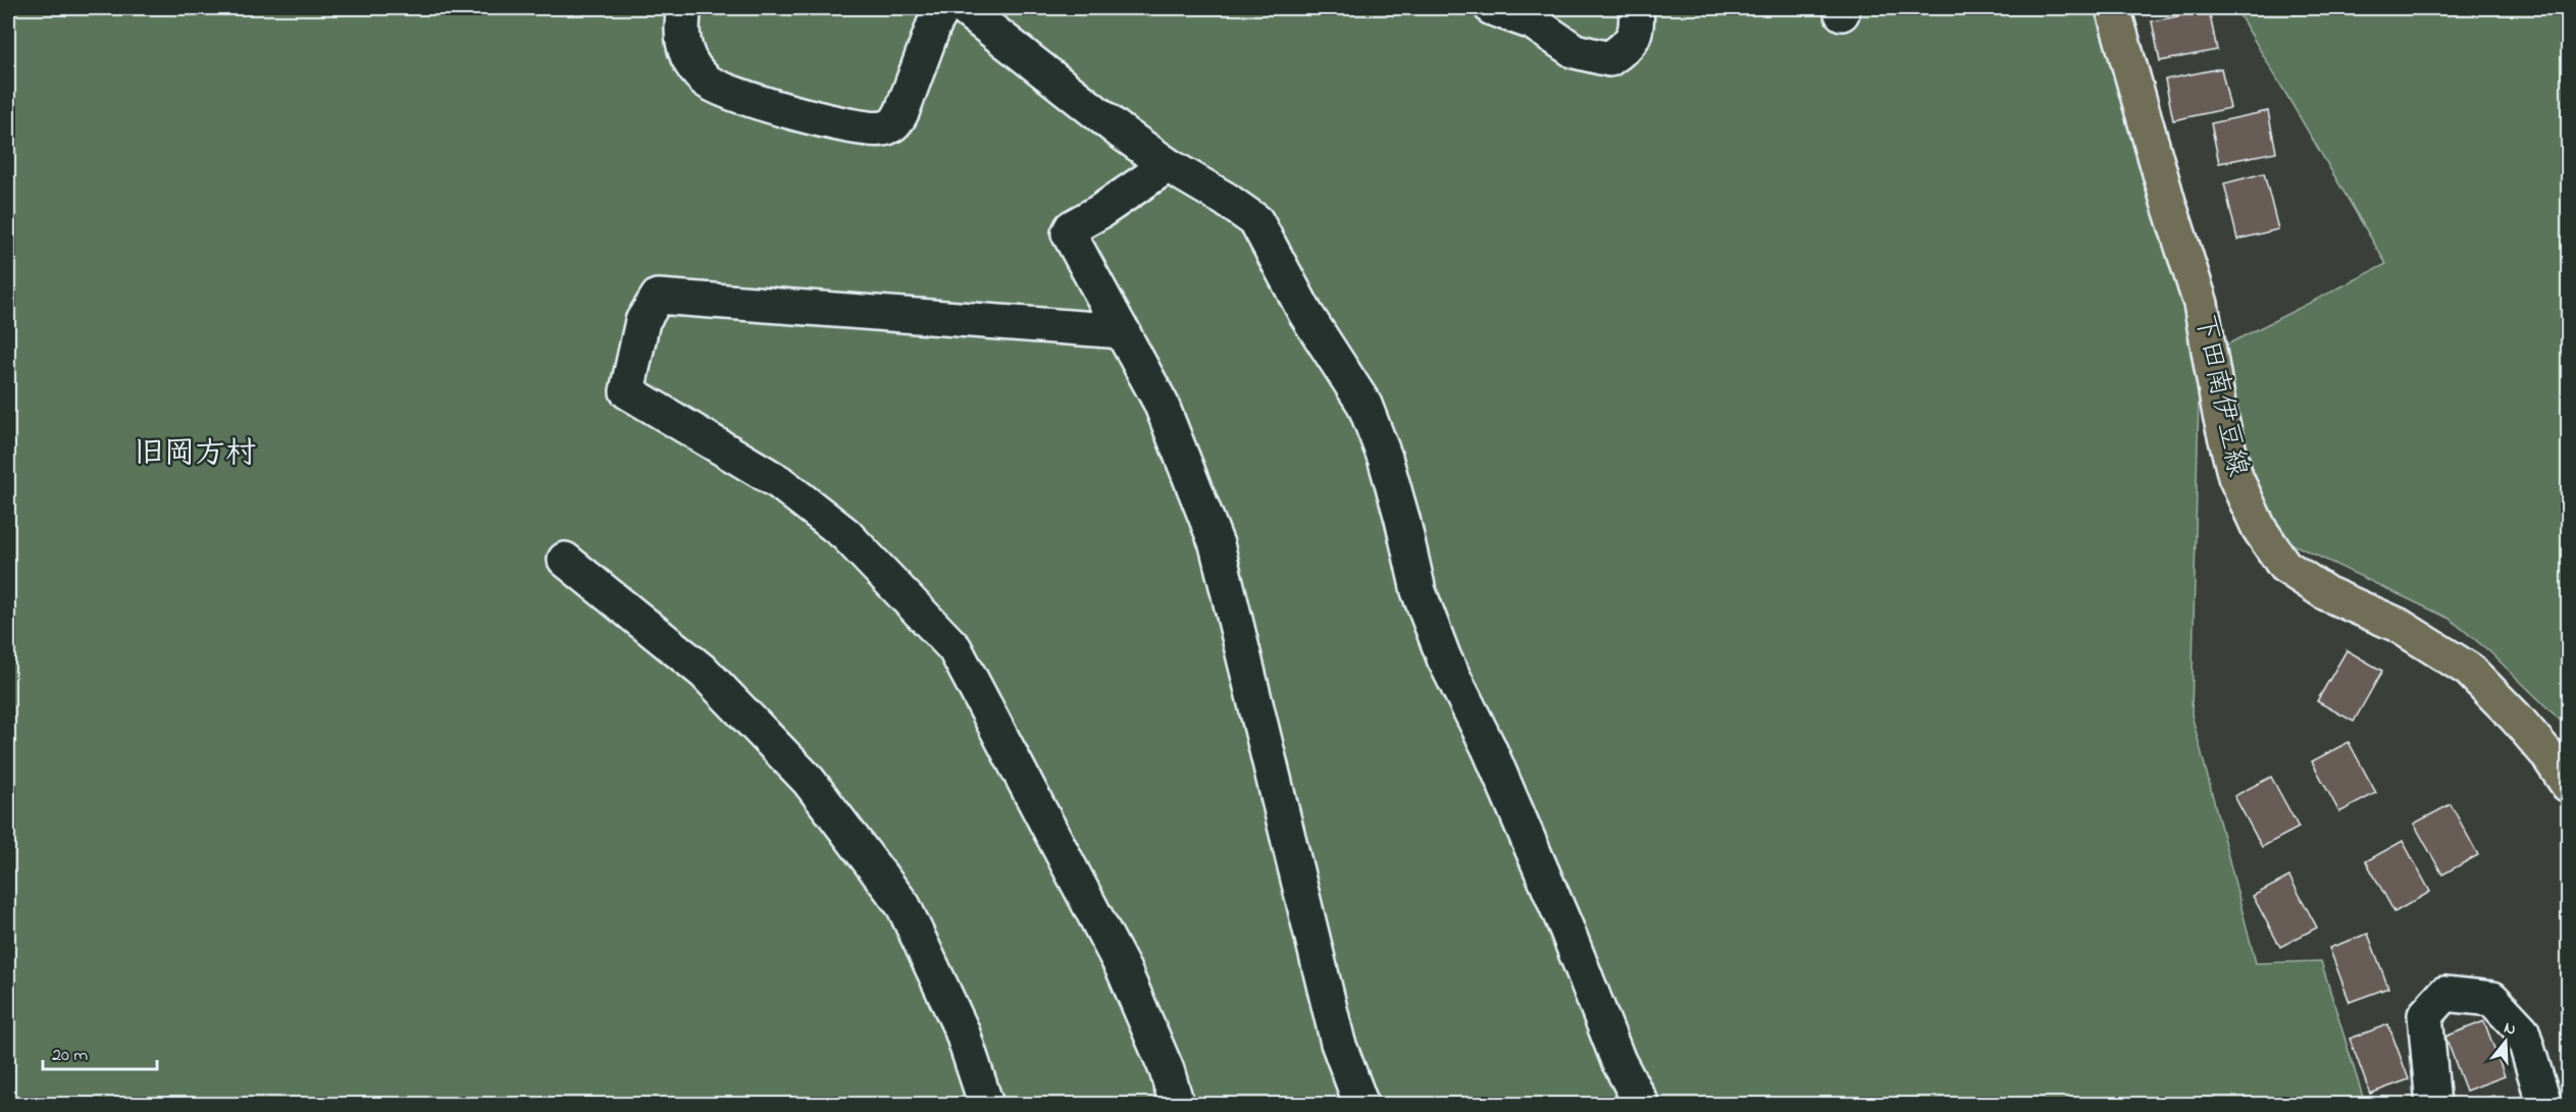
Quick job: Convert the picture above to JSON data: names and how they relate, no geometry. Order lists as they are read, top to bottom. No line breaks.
{"streets":{"main road":["下田南伊豆線"]},"districts":["旧岡方村"],"scale_bar":"20 m","north":"top"}
